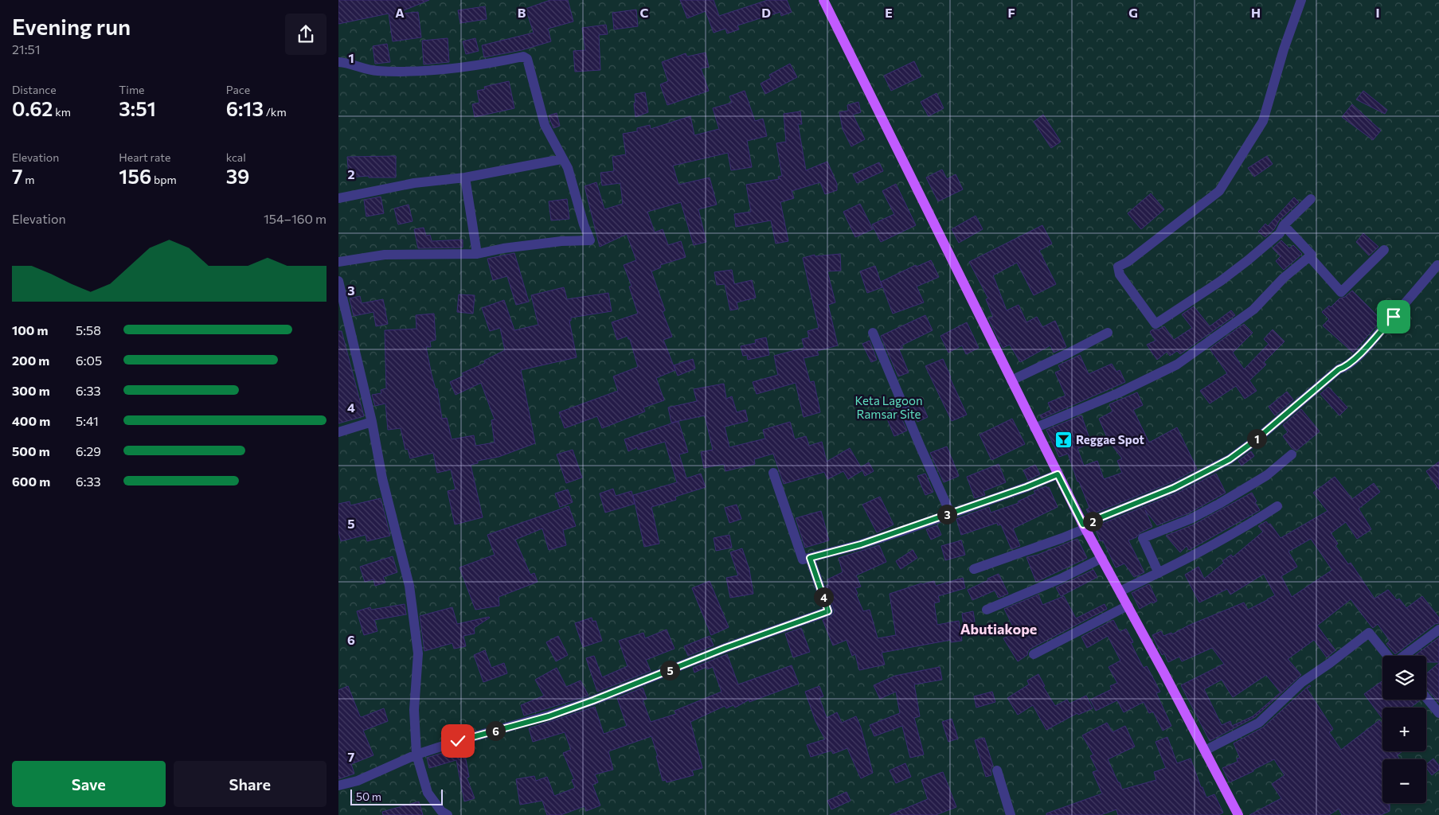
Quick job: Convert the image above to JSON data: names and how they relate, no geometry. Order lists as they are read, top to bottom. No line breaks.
{"districts":["Abutiakope"],"parks":["Keta Lagoon Ramsar Site"],"places":{"bar":["Reggae Spot"]},"scale_bar":"50 m","page":{"heading":["Evening run","21:51"],"stats":[["Distance","0.62 km"],["Time","3:51"],["Pace","6:13 /km"],["Elevation","7 m"],["Heart rate","156 bpm"],["kcal","39"]],"chart":["Elevation","154–160 m"],"list":[{"name":"100 m","note":"5:58"},{"name":"200 m","note":"6:05"},{"name":"300 m","note":"6:33"},{"name":"400 m","note":"5:41"},{"name":"500 m","note":"6:29"},{"name":"600 m","note":"6:33"}],"pins":["1","3","2","4","5","6"],"map_buttons":["+","−"],"buttons":["Save","Share"],"scale":"50 m"},"grid":{"columns":["A","B","C","D","E","F","G","H","I"],"rows":["1","2","3","4","5","6","7"]}}
